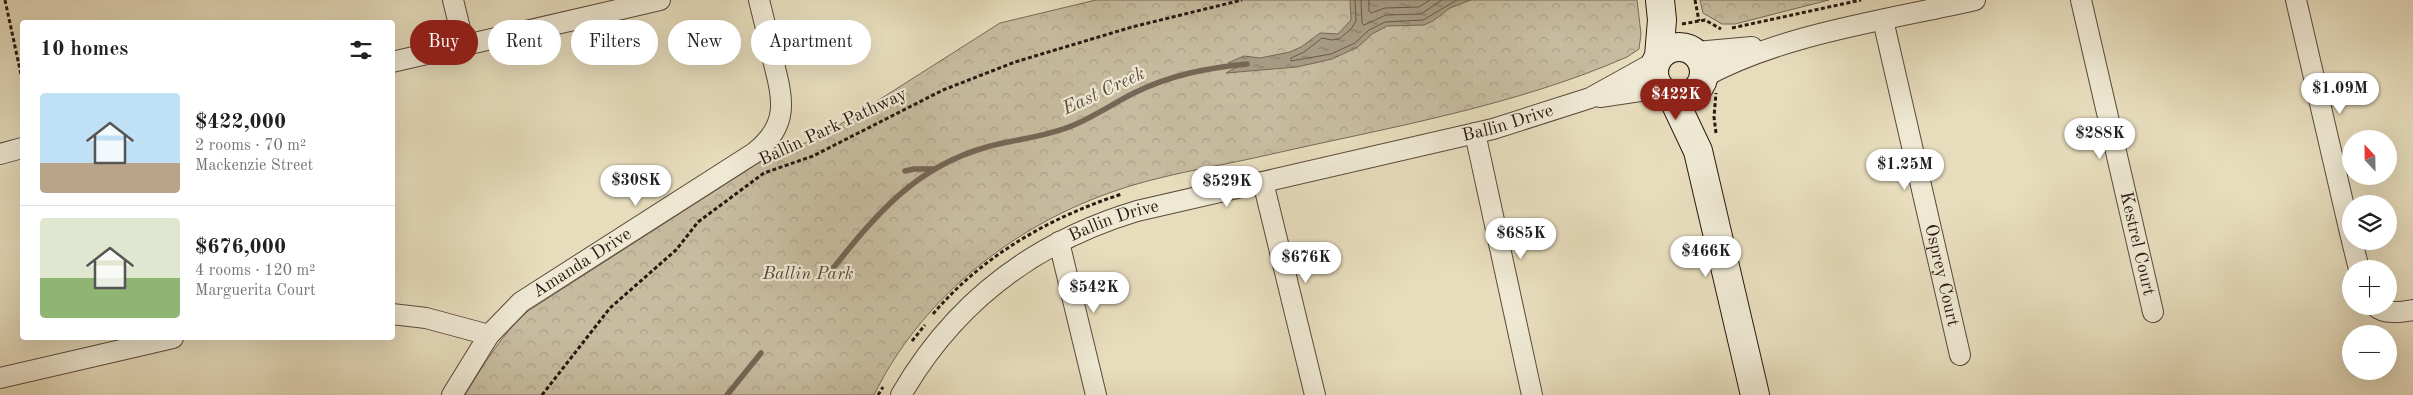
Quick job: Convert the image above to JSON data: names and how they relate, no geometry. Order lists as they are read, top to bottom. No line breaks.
{"streets":{"street":["Ballin Drive","Kestrel Court","Amanda Drive","Osprey Court"],"path":["Ballin Park Pathway"]},"water":["East Creek"],"parks":["Ballin Park"],"north":"top","page":{"chip":["Buy","Rent","Filters","New","Apartment"],"heading":"10 homes","price":["$1.09M","$422K","$288K","$1.25M","$308K","$529K","$685K","$466K","$676K","$542K"],"list":[{"name":"$422,000","note":"2 rooms · 70 m² · Mackenzie Street"},{"name":"$676,000","note":"4 rooms · 120 m² · Marguerita Court"}],"map_buttons":["+","−"]}}
